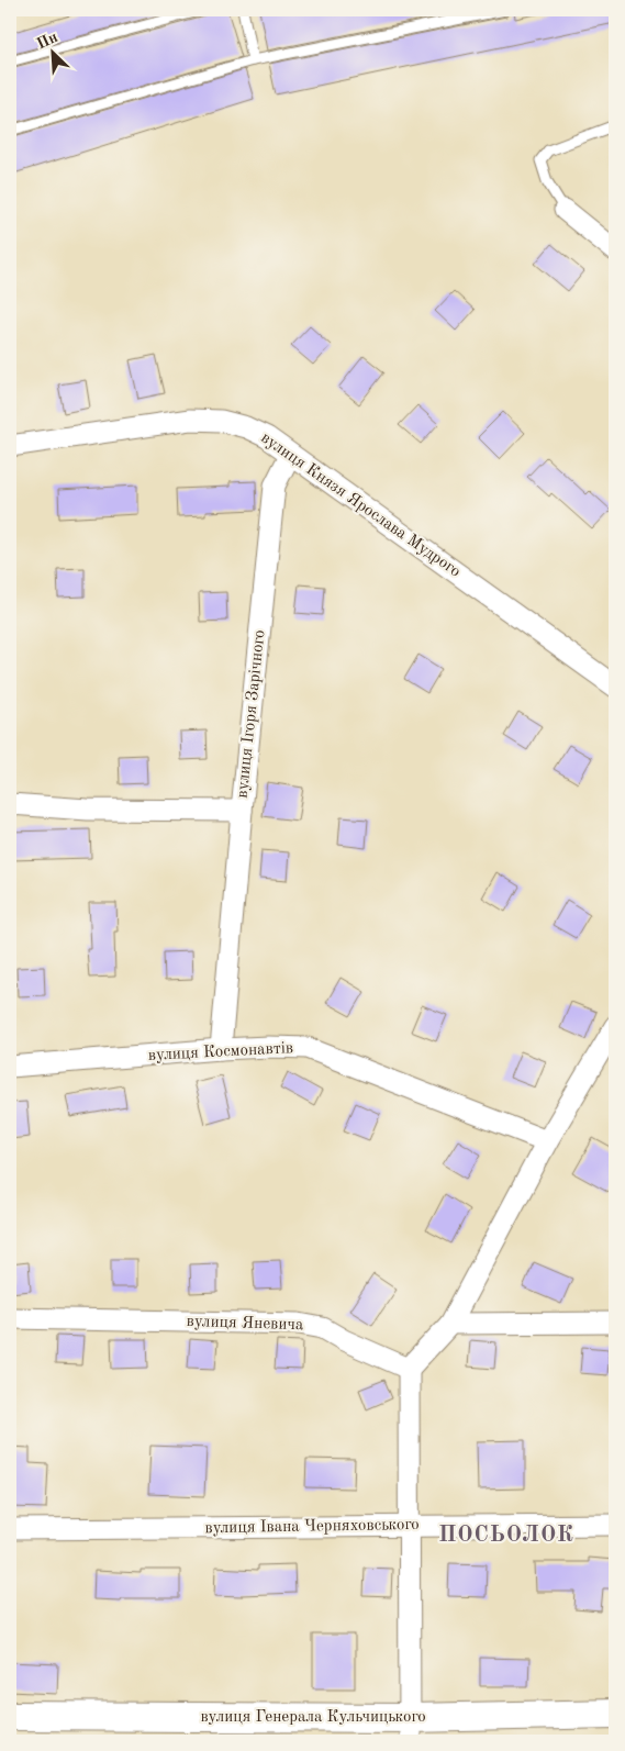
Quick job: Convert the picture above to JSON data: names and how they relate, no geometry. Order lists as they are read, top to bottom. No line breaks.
{"streets":{"street":["вулиця Князя Ярослава Мудрого","вулиця Ігоря Зарічного","вулиця Космонавтів","вулиця Яневича","вулиця Івана Черняховського","вулиця Генерала Кульчицького"]},"crossings":[["вулиця Князя Ярослава Мудрого","вулиця Ігоря Зарічного"]],"districts":["ПОСЬОЛОК"],"north":"top left"}
